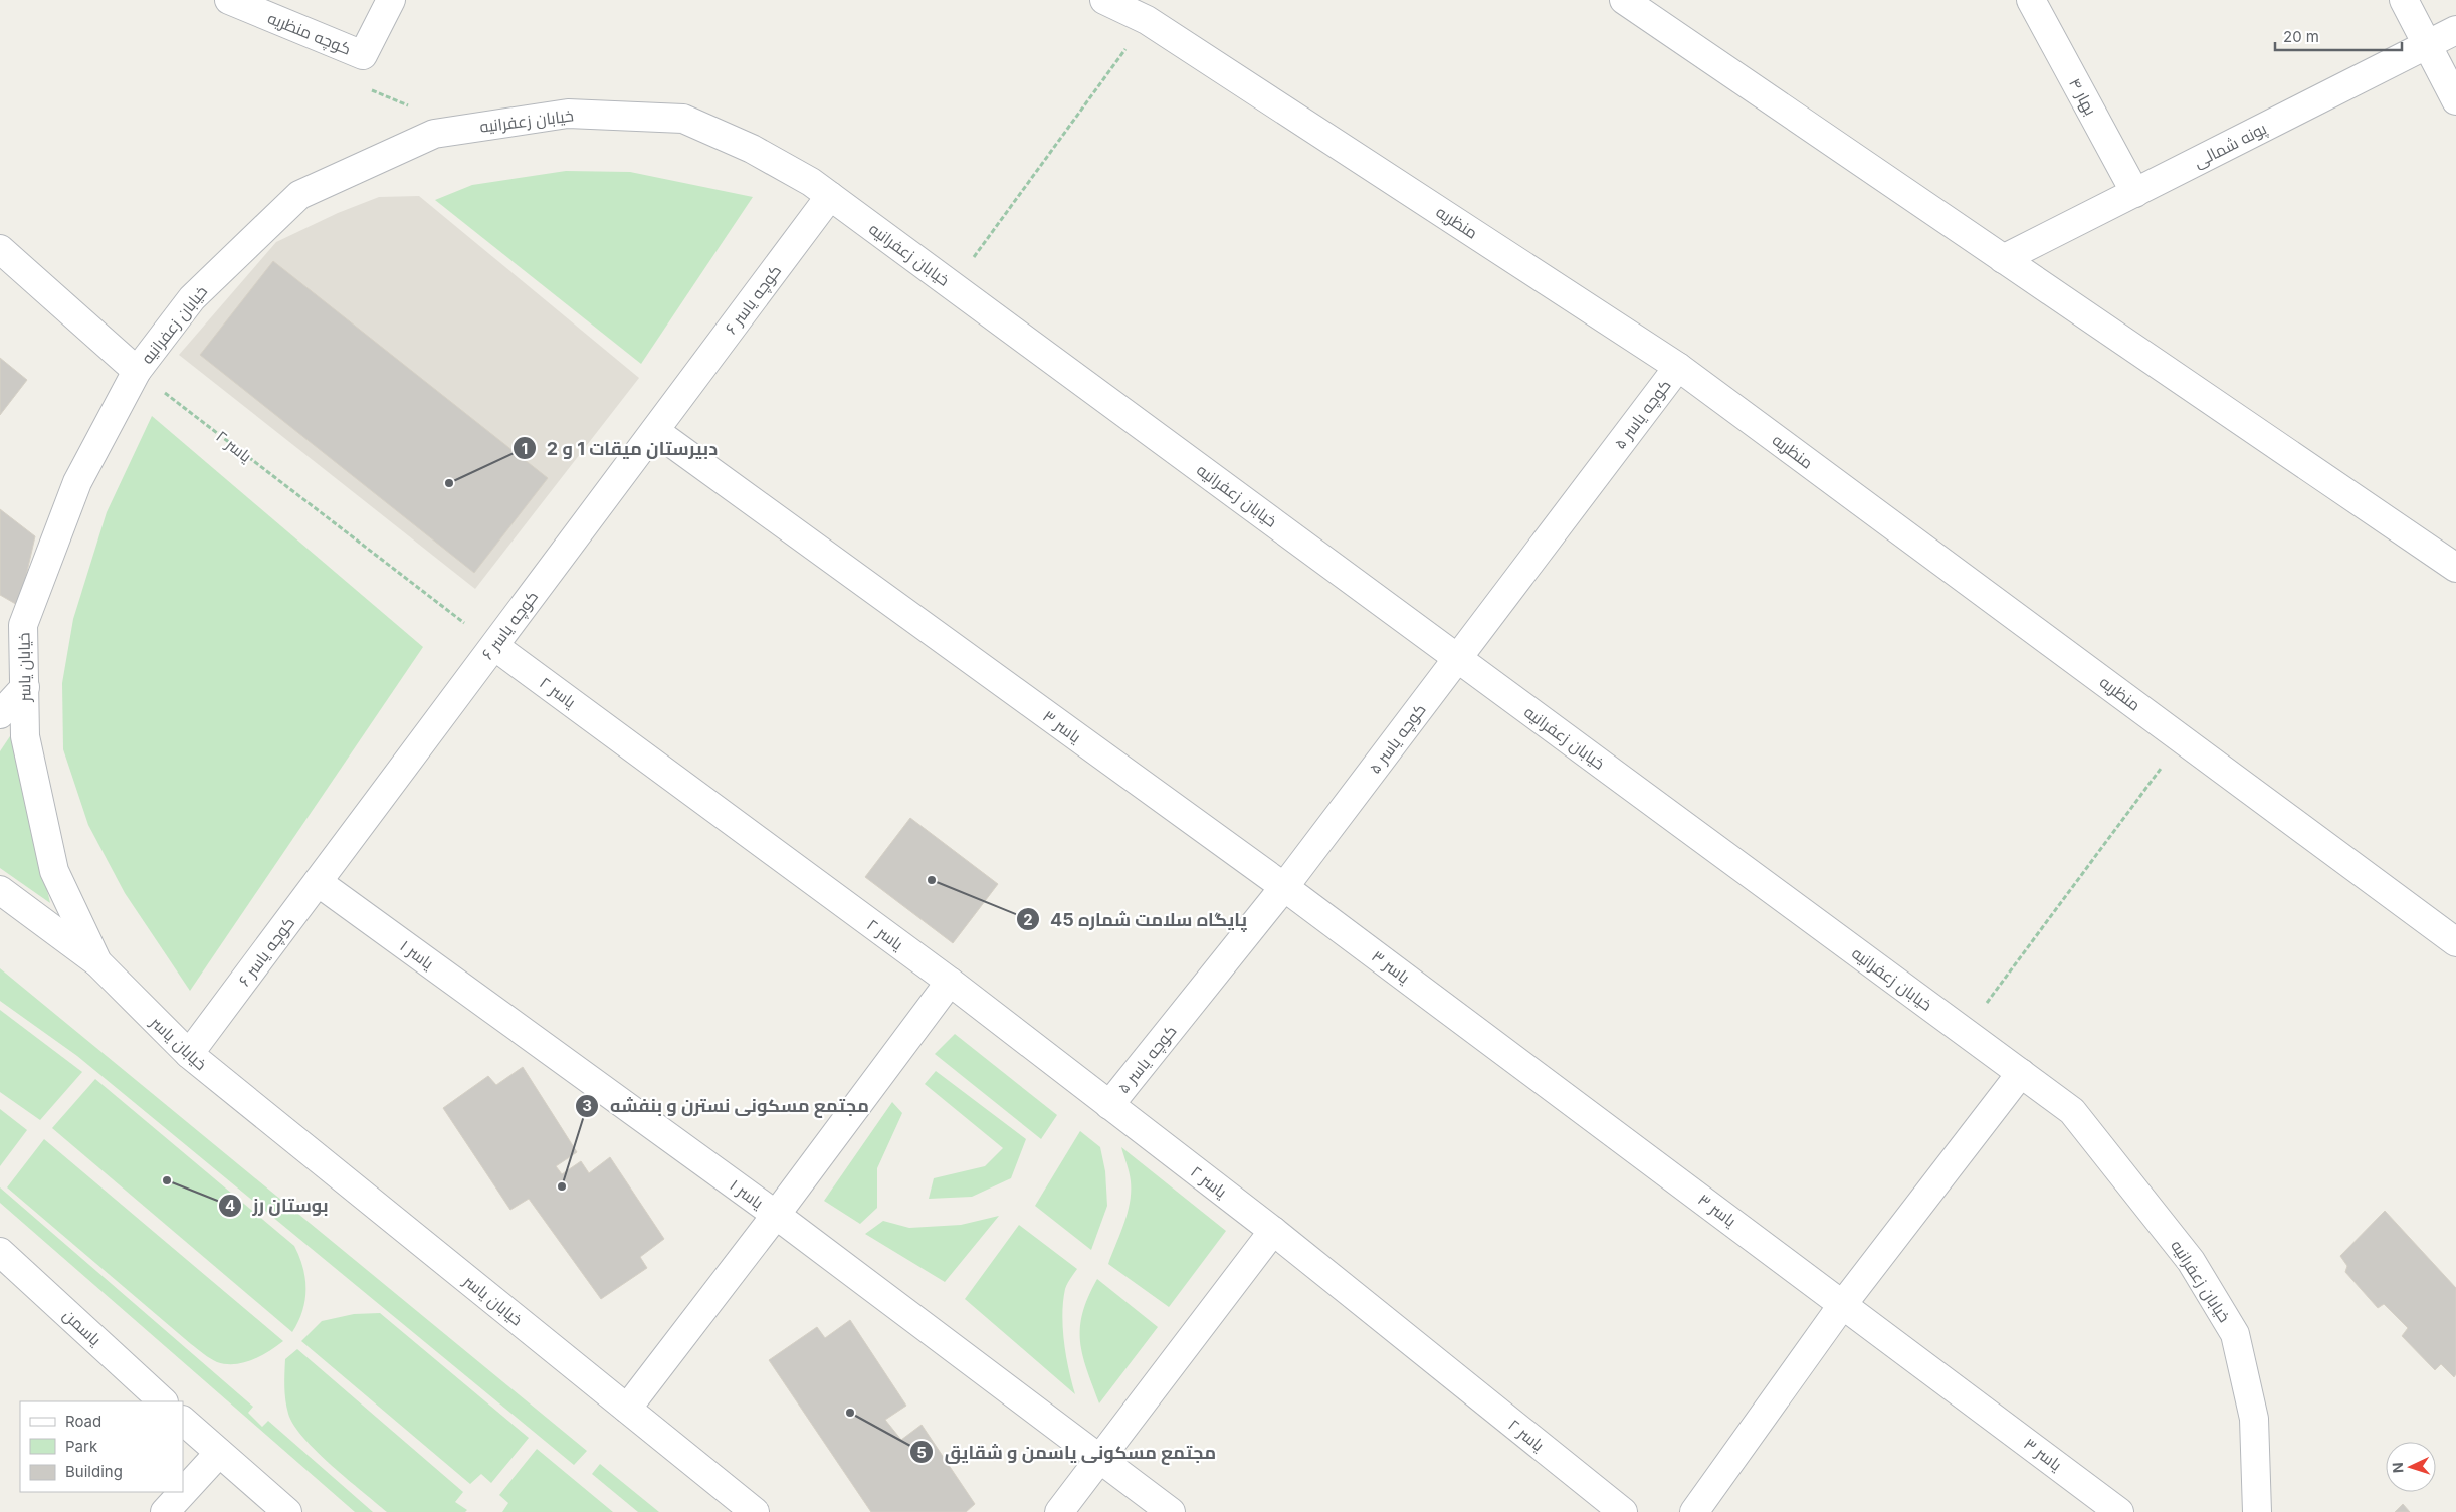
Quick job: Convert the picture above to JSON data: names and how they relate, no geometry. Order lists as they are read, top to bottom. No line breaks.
{"streets":{"street":["کوچه منظریه","بهار ۴","خیابان زعفرانیه","پونه شمالی","منظریه","کوچه یاسر ۶","کوچه یاسر ۵","یاسر ۲","خیابان یاسر","یاسر ۳","یاسر ۱","یاسمن"]},"crossings":[["بهار ۴","پونه شمالی"],["خیابان زعفرانیه","کوچه یاسر ۶"],["خیابان زعفرانیه","کوچه یاسر ۵"],["خیابان زعفرانیه","یاسر ۲"],["خیابان زعفرانیه","خیابان یاسر"],["منظریه","کوچه یاسر ۵"],["کوچه یاسر ۶","یاسر ۲"],["کوچه یاسر ۶","خیابان یاسر"],["کوچه یاسر ۶","یاسر ۳"],["کوچه یاسر ۶","یاسر ۱"],["کوچه یاسر ۵","یاسر ۲"],["کوچه یاسر ۵","یاسر ۳"],["یاسر ۲","خیابان یاسر"]],"places":["دبیرستان میقات 1 و 2","پایگاه سلامت شماره 45","بوستان رز","مجتمع مسکونی نسترن و بنفشه","مجتمع مسکونی یاسمن و شقایق"],"legend":["Road","Park","Building"],"scale_bar":"20 m","north":"left"}
